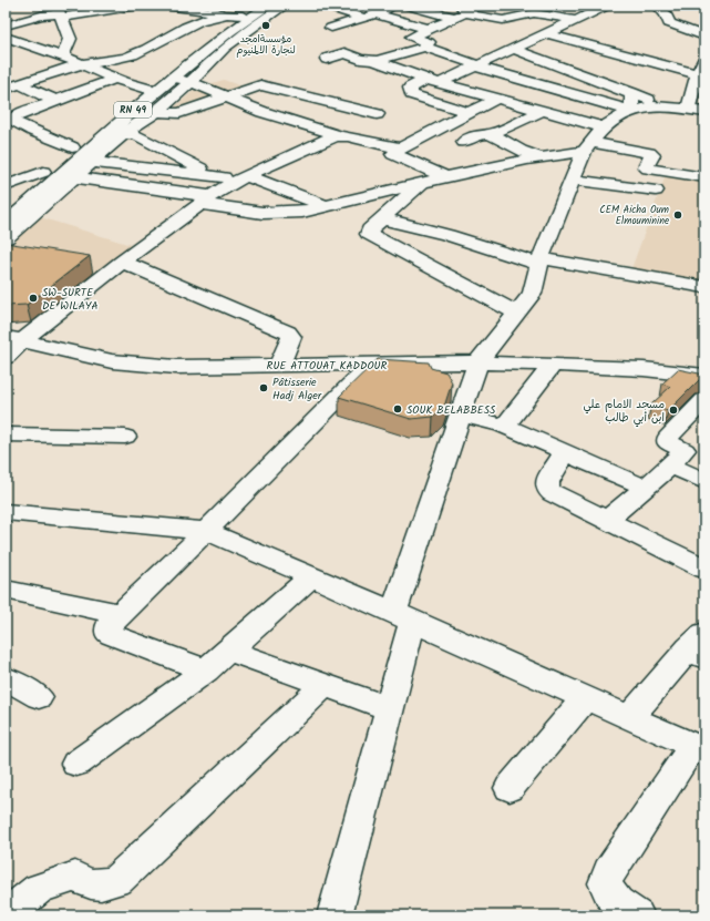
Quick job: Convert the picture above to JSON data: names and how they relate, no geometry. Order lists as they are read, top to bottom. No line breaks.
{"streets":{"main road":["RN 49"],"street":["RUE ATTOUAT KADDOUR"]},"places":["مؤسسةامجد لنجارة الالمنيوم","CEM Aicha Oum Elmouminine","SW-SURTE DE WILAYA","Pâtisserie Hadj Alger","SOUK BELABBESS","مسجد الامام علي ابن أبي طالب"]}
